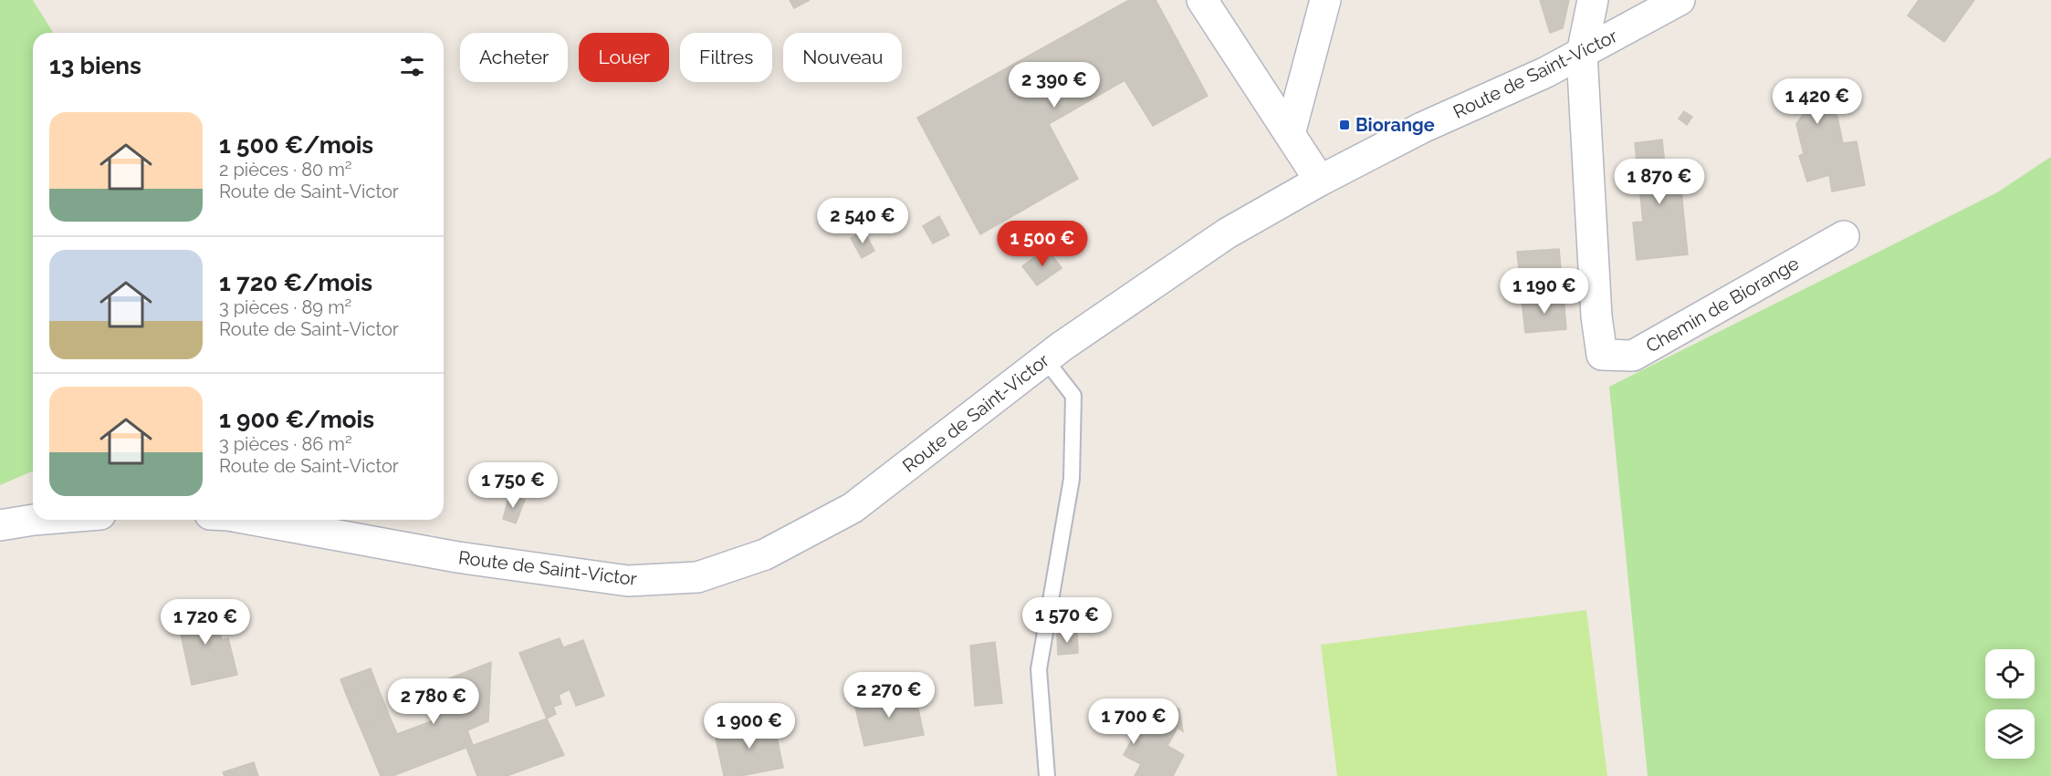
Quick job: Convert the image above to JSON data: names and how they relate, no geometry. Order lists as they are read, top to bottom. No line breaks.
{"streets":{"main road":["Route de Saint-Victor","Chemin de Biorange"]},"crossings":[["Route de Saint-Victor","Chemin de Biorange"]],"places":{"transit":["Biorange"]},"page":{"chip":["Acheter","Louer","Filtres","Nouveau"],"heading":"13 biens","price":["2 390 €","1 420 €","1 870 €","2 540 €","1 500 €","1 190 €","1 750 €","1 570 €","1 720 €","2 270 €","2 780 €","1 700 €","1 900 €"],"list":[{"name":"1 500 €/mois","note":"2 pièces · 80 m² · Route de Saint-Victor"},{"name":"1 720 €/mois","note":"3 pièces · 89 m² · Route de Saint-Victor"},{"name":"1 900 €/mois","note":"3 pièces · 86 m² · Route de Saint-Victor"}]}}
